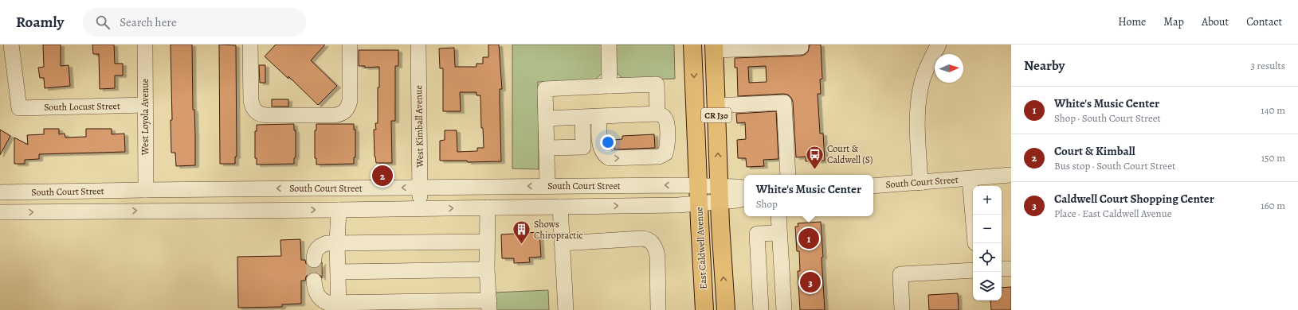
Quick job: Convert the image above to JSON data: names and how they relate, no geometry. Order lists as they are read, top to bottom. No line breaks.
{"streets":{"main road":["CR J30","East Caldwell Avenue"],"street":["South Locust Street","West Loyola Avenue","West Kimball Avenue","South Court Street"]},"crossings":[["South Locust Street","West Loyola Avenue"],["CR J30","South Court Street"],["CR J30","East Caldwell Avenue"],["West Loyola Avenue","South Court Street"],["West Kimball Avenue","South Court Street"],["South Court Street","East Caldwell Avenue"]],"places":{"bus stop":["Court & Caldwell (S)"],"building":["Shows Chiropractic"]},"north":"right","page":{"header":"Roamly","search":"Search here","nav":["Home","Map","About","Contact"],"heading":["Nearby","3 results"],"list":[{"mark":"1","name":"White's Music Center","note":"Shop · South Court Street","value":"140 m"},{"mark":"2","name":"Court & Kimball","note":"Bus stop · South Court Street","value":"150 m"},{"mark":"3","name":"Caldwell Court Shopping Center","note":"Place · East Caldwell Avenue","value":"160 m"}],"pins":["2","1","3"],"popup":["White's Music Center","Shop"],"map_buttons":["+","−"]}}
